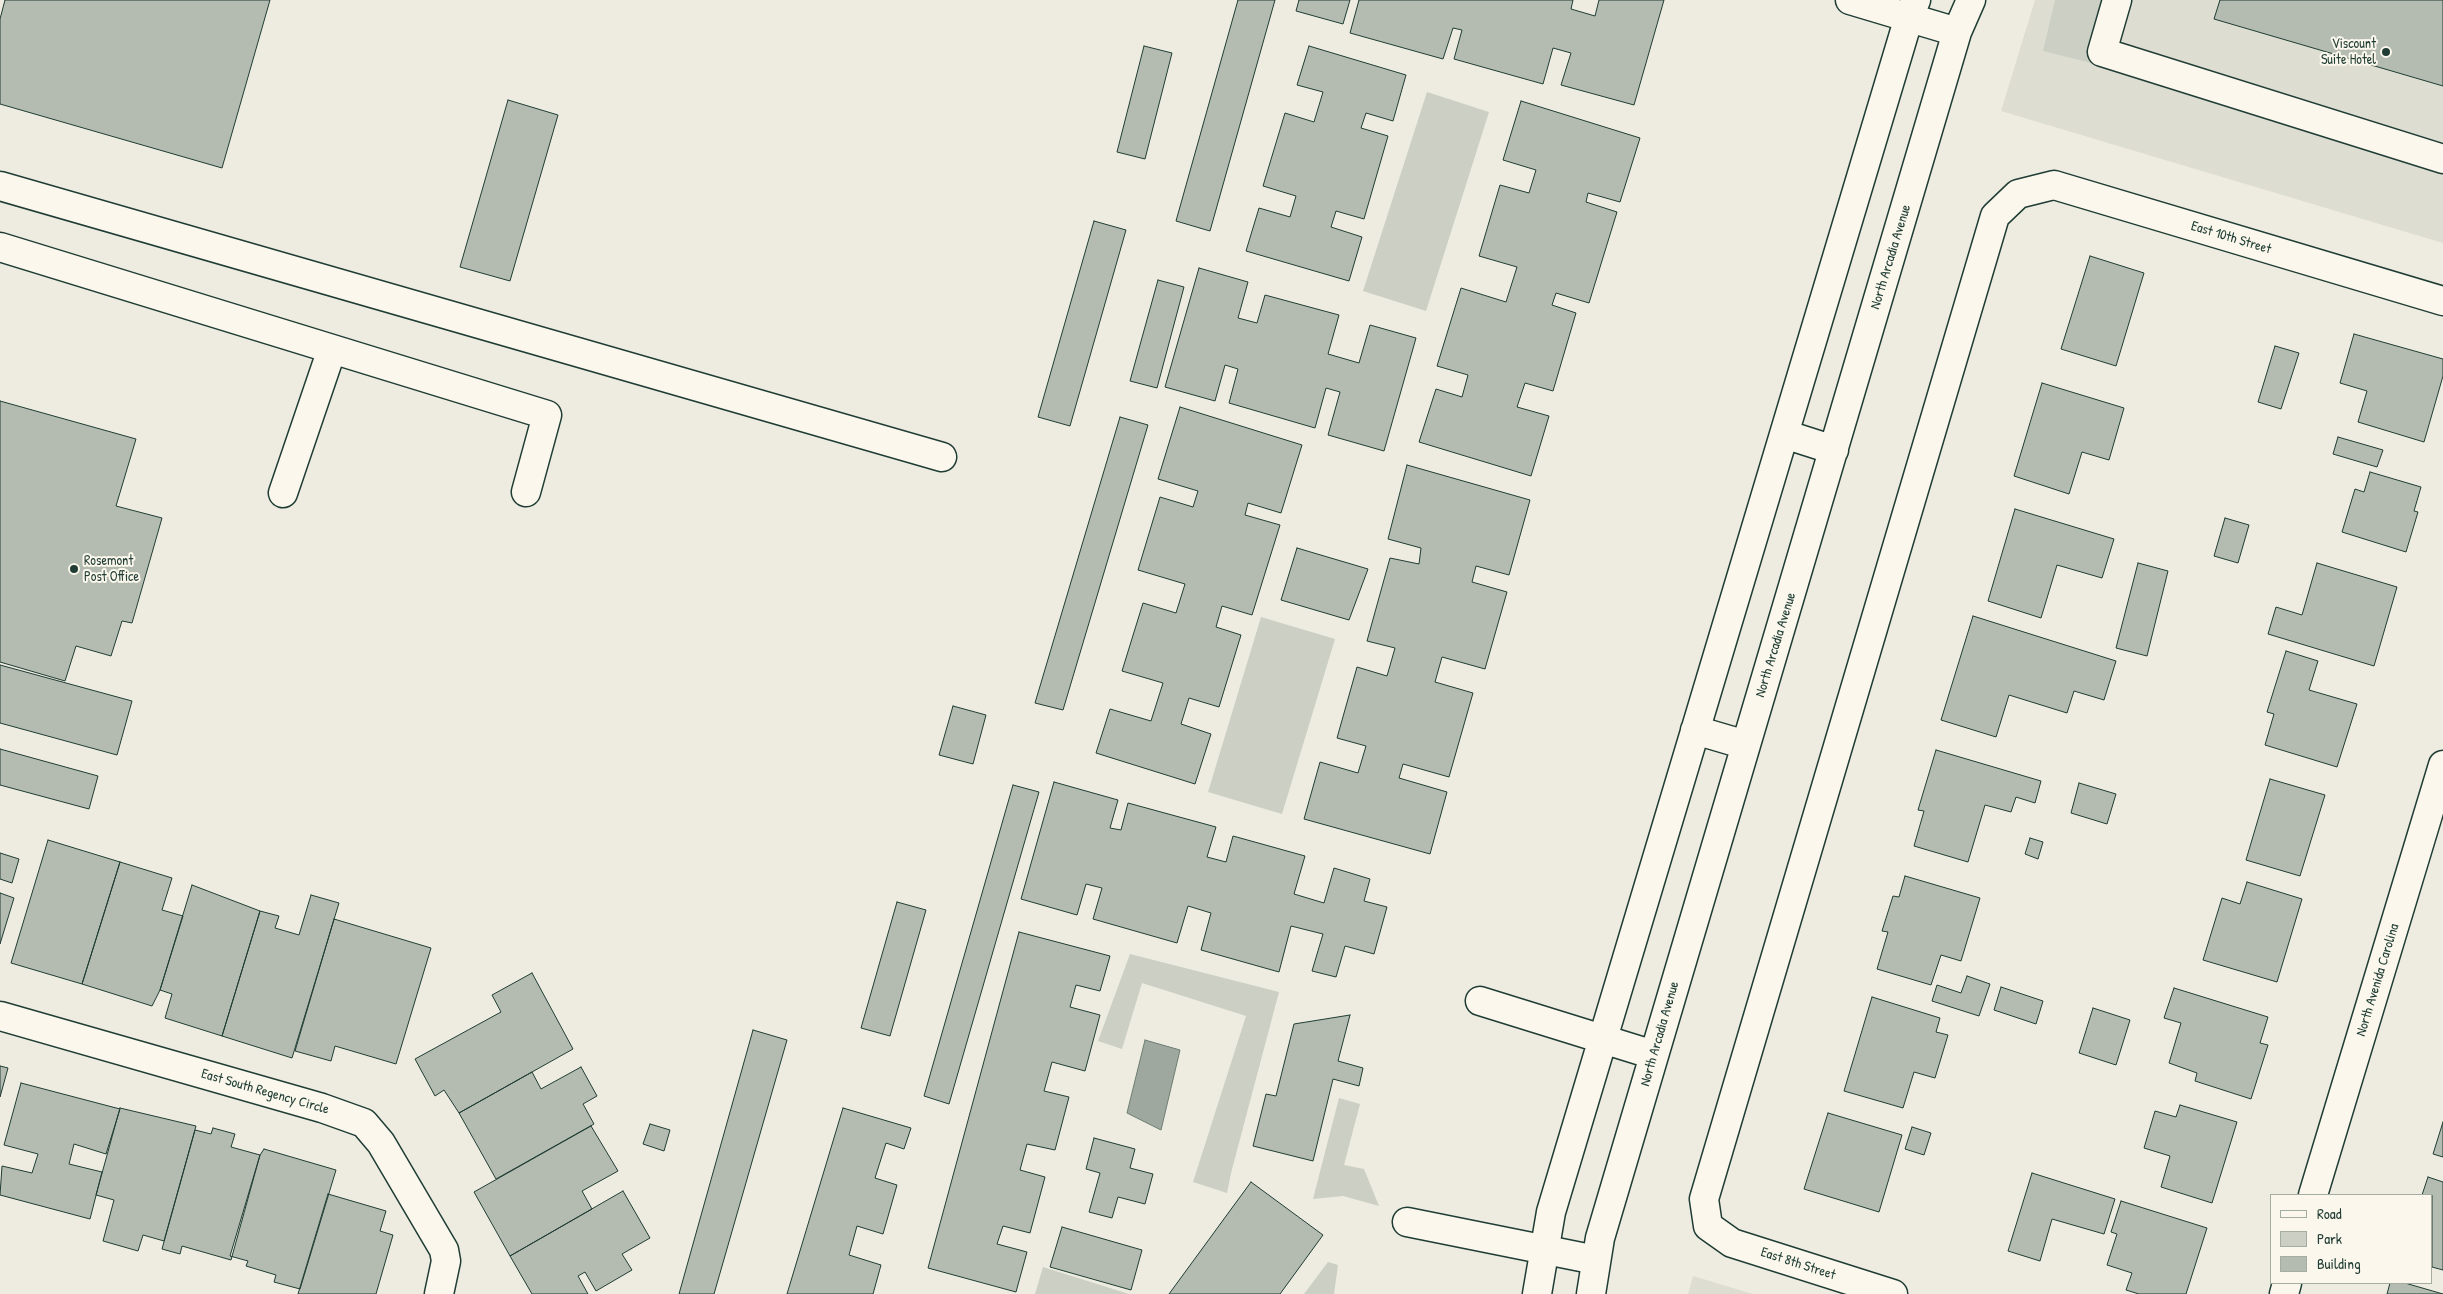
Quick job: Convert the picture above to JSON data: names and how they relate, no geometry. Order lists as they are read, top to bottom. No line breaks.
{"streets":{"street":["East 10th Street","North Arcadia Avenue","North Avenida Carolina","East South Regency Circle","East 8th Street"]},"crossings":[["East 10th Street","East 8th Street"]],"places":["Viscount Suite Hotel","Rosemont Post Office"],"legend":["Road","Park","Building"]}
